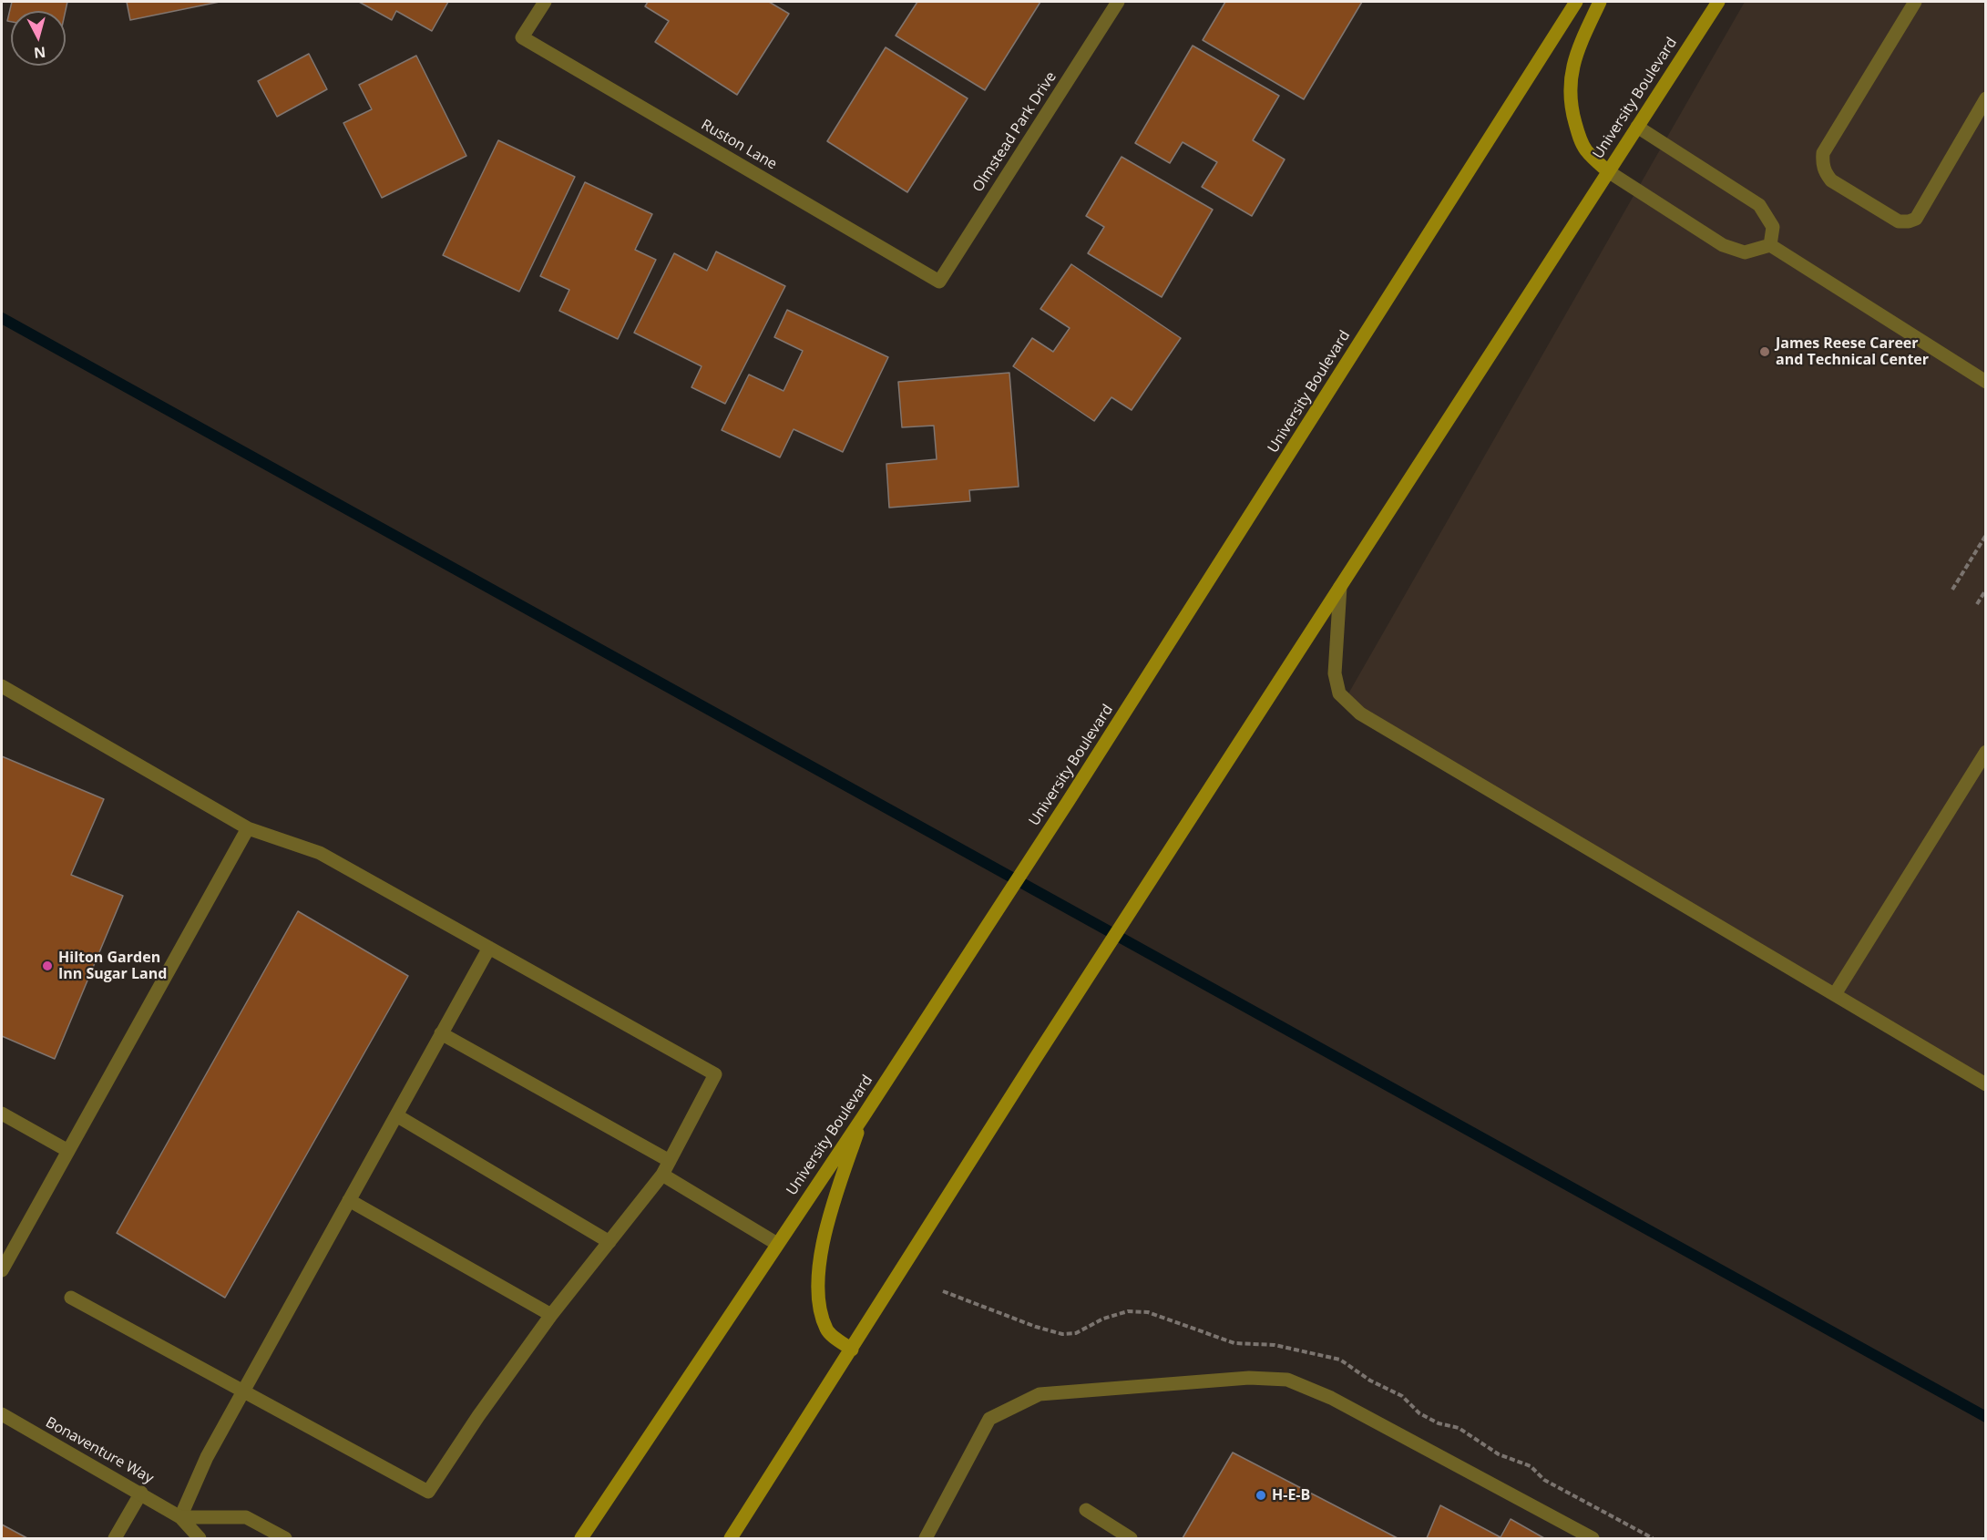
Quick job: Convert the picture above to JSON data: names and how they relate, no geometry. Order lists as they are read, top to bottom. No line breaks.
{"streets":{"main road":["University Boulevard"],"street":["Olmstead Park Drive","Ruston Lane","Bonaventure Way"]},"crossings":[["Olmstead Park Drive","Ruston Lane"]],"places":["James Reese Career and Technical Center","Hilton Garden Inn Sugar Land","H-E-B"],"north":"bottom"}
